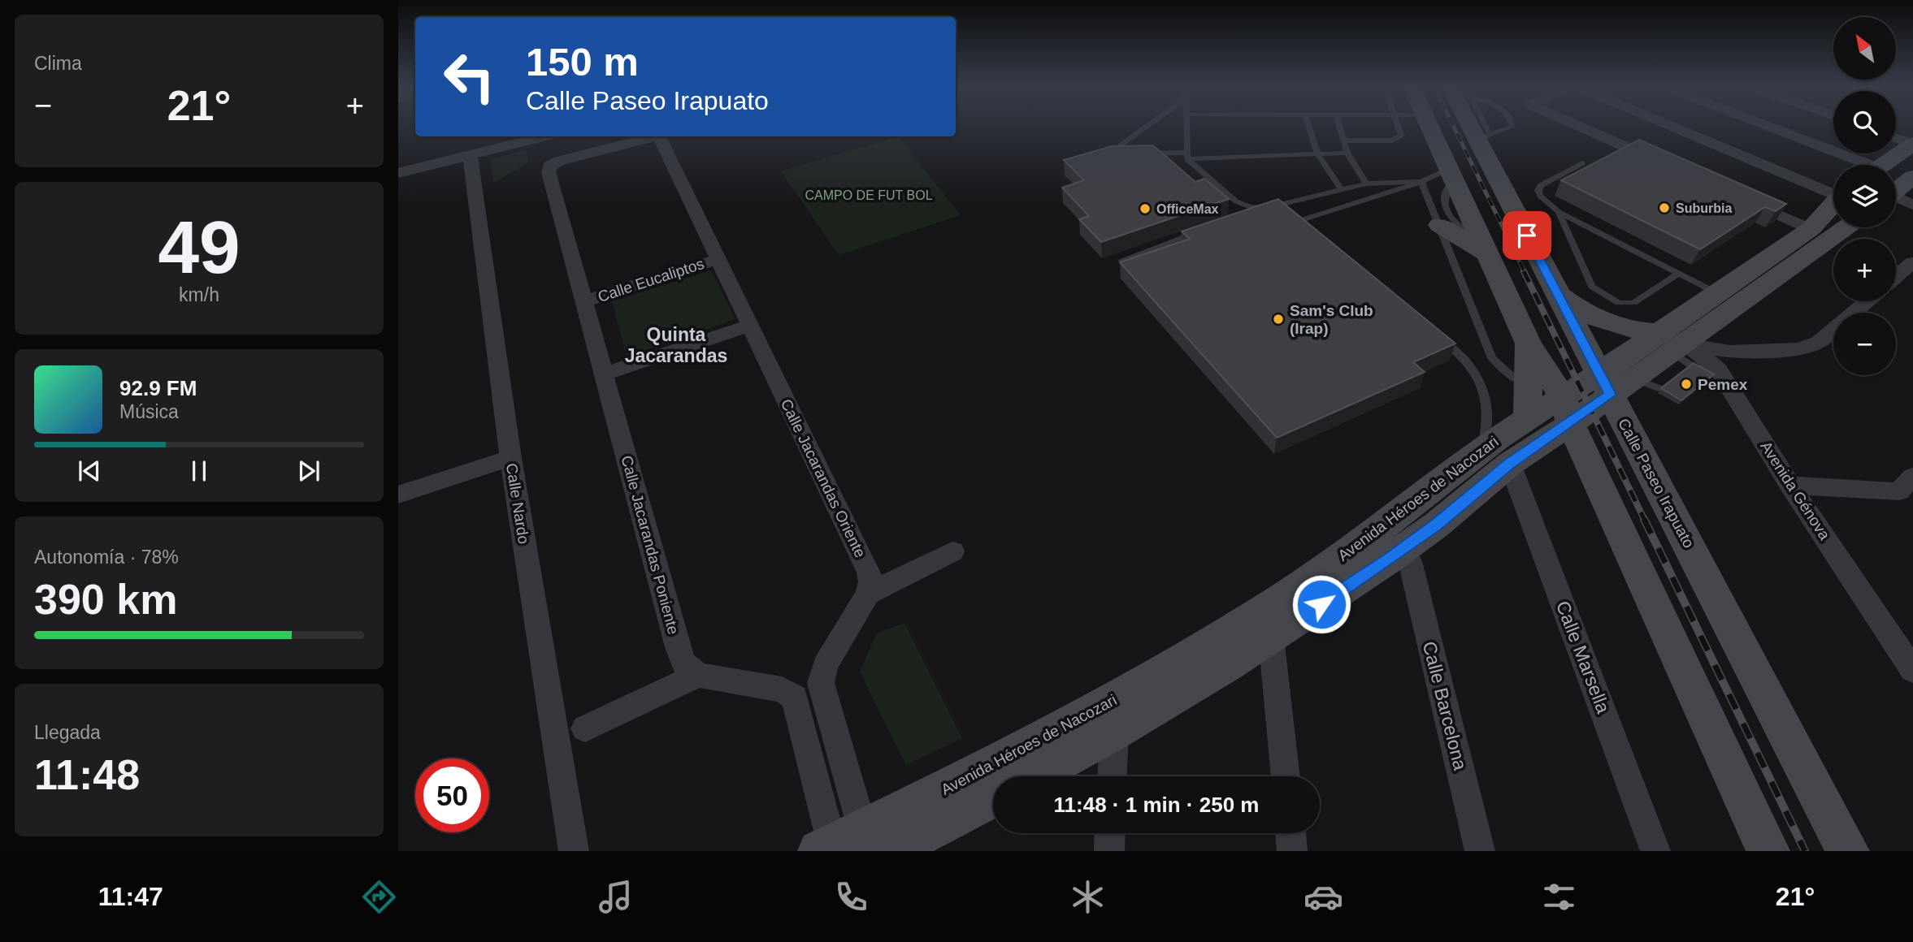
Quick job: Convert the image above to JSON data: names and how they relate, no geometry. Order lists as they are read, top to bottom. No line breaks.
{"streets":{"main road":["Calle Paseo Irapuato","Avenida Héroes de Nacozari"],"street":["Calle Eucaliptos","Calle Jacarandas Oriente","Avenida Génova","Calle Nardo","Calle Jacarandas Poniente","Calle Marsella","Calle Barcelona"]},"crossings":[["Calle Eucaliptos","Calle Jacarandas Oriente"],["Calle Eucaliptos","Calle Jacarandas Poniente"],["Calle Paseo Irapuato","Avenida Héroes de Nacozari"],["Avenida Génova","Avenida Héroes de Nacozari"],["Avenida Héroes de Nacozari","Calle Marsella"]],"districts":["Quinta Jacarandas"],"parks":["CAMPO DE FUT BOL"],"places":["Suburbia","OfficeMax","Sam's Club (Irap)","Pemex"],"north":"top left","page":{"tile":["Clima",["49","km/h"],["Autonomía · 78%","390 km"],["Llegada","11:48"]],"map_buttons":["+","−"],"turn":["150 m","Calle Paseo Irapuato"],"heat":["−","21°","+"],"song":["92.9 FM","Música"],"limit":"50","trip":"11:48 · 1 min · 250 m","tabs":["11:47","21°"]}}
